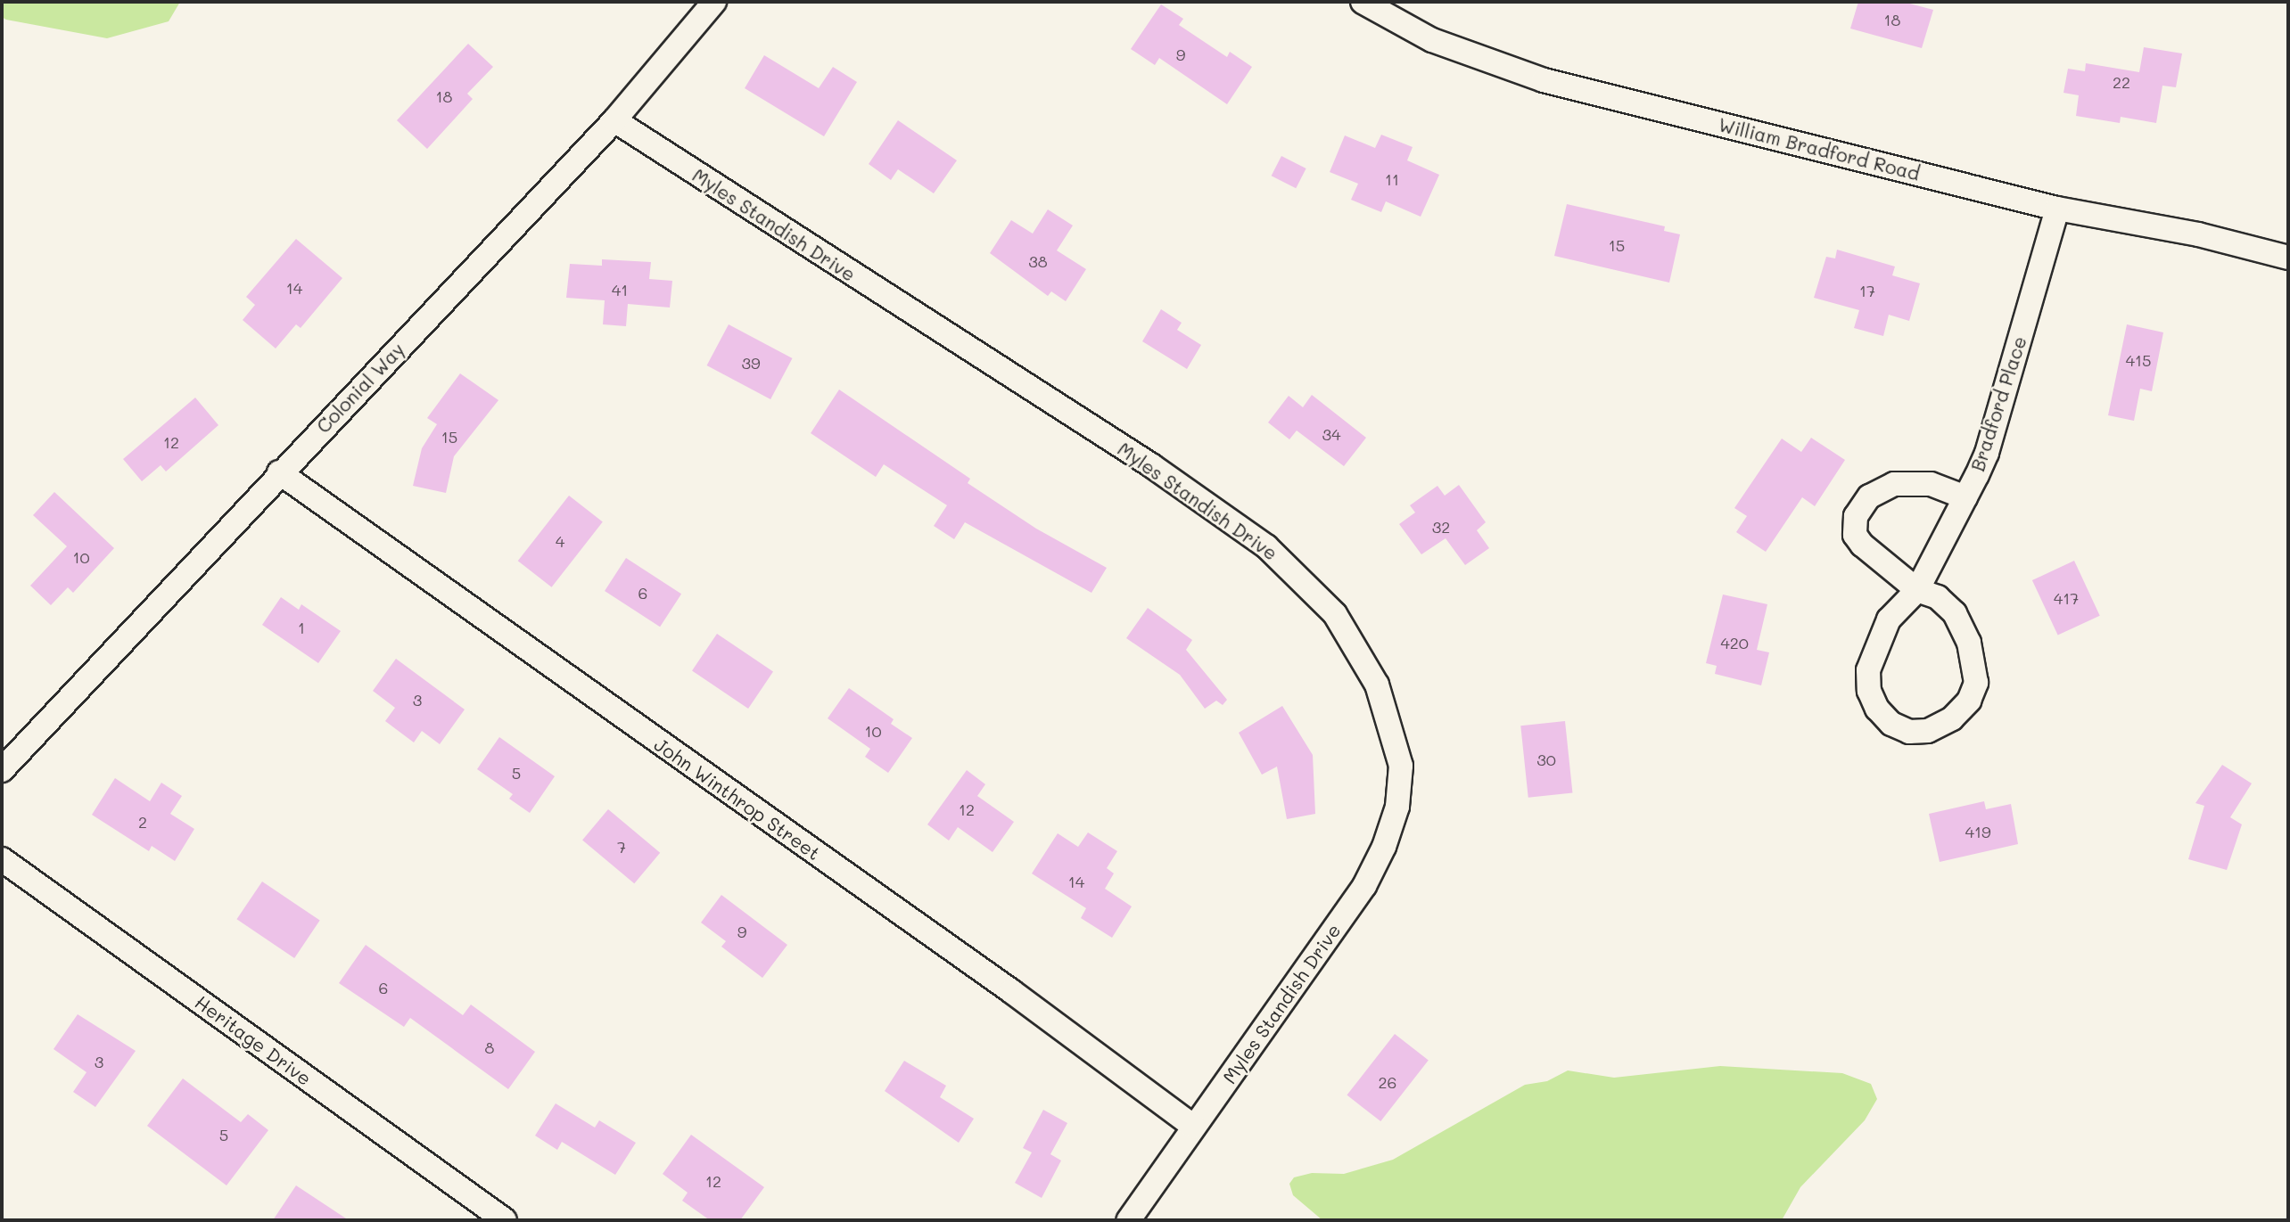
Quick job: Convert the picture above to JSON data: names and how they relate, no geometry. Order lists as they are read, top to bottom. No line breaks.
{"streets":{"street":["William Bradford Road","Myles Standish Drive","Colonial Way","Bradford Place","John Winthrop Street","Heritage Drive"]},"crossings":[["William Bradford Road","Bradford Place"],["Myles Standish Drive","Colonial Way"],["Myles Standish Drive","John Winthrop Street"],["Colonial Way","John Winthrop Street"]],"house_numbers":["18","9","22","18","11","15","38","14","41","17","415","39","34","15","12","32","4","10","6","417","1","420","3","10","30","5","12","2","419","7","14","9","6","8","3","26","5","12"]}
